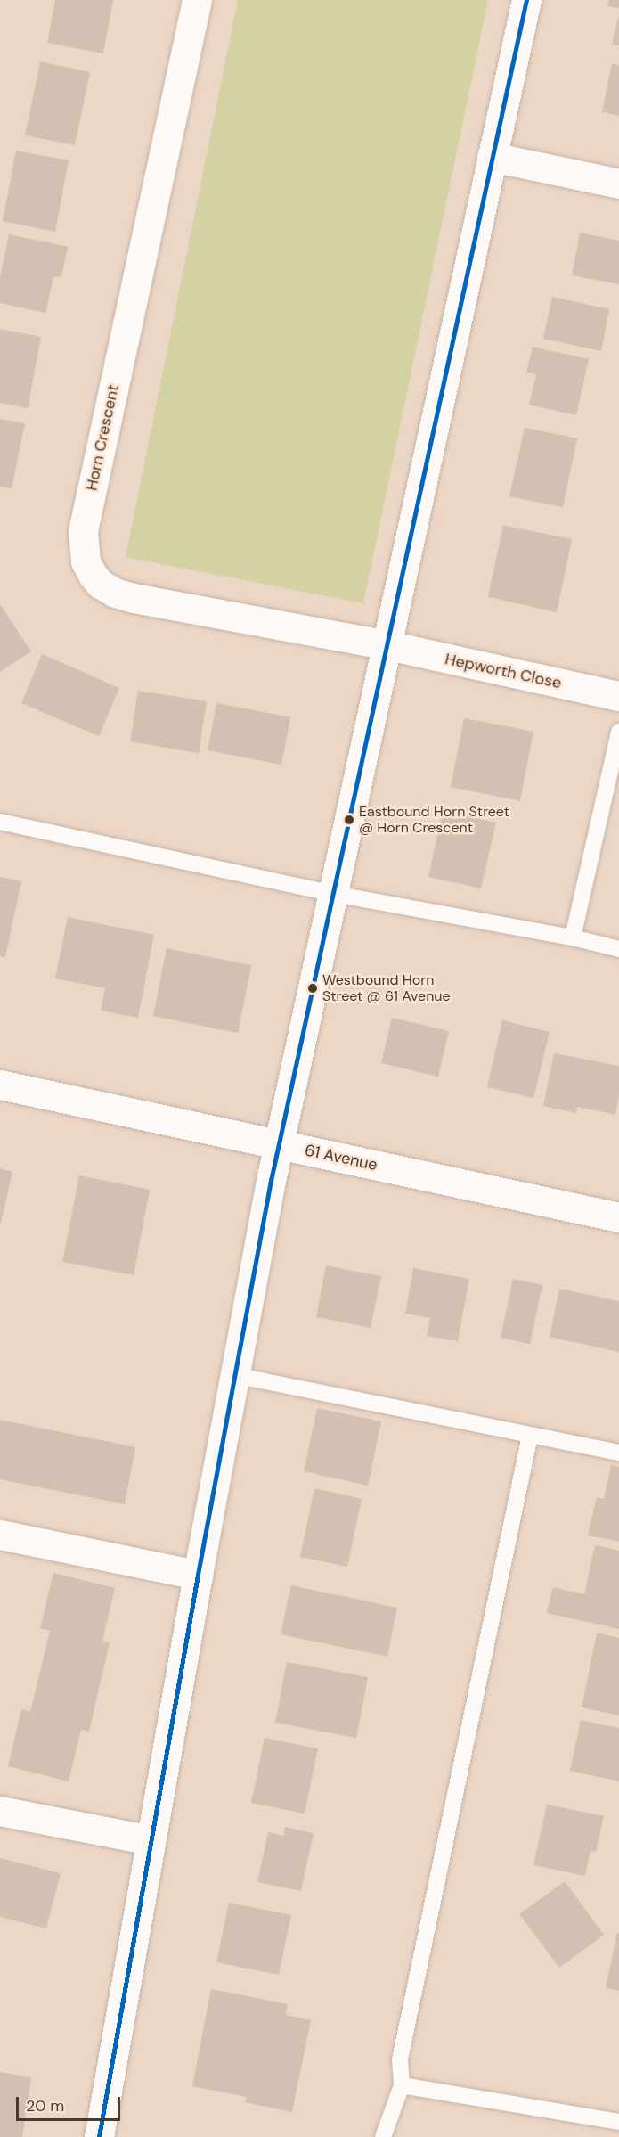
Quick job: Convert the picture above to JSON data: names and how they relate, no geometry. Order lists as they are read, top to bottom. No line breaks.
{"streets":{"street":["Horn Crescent","Hepworth Close","61 Avenue"]},"crossings":[["Horn Crescent","Hepworth Close"]],"places":["Eastbound Horn Street @ Horn Crescent","Westbound Horn Street @ 61 Avenue"],"scale_bar":"20 m"}
